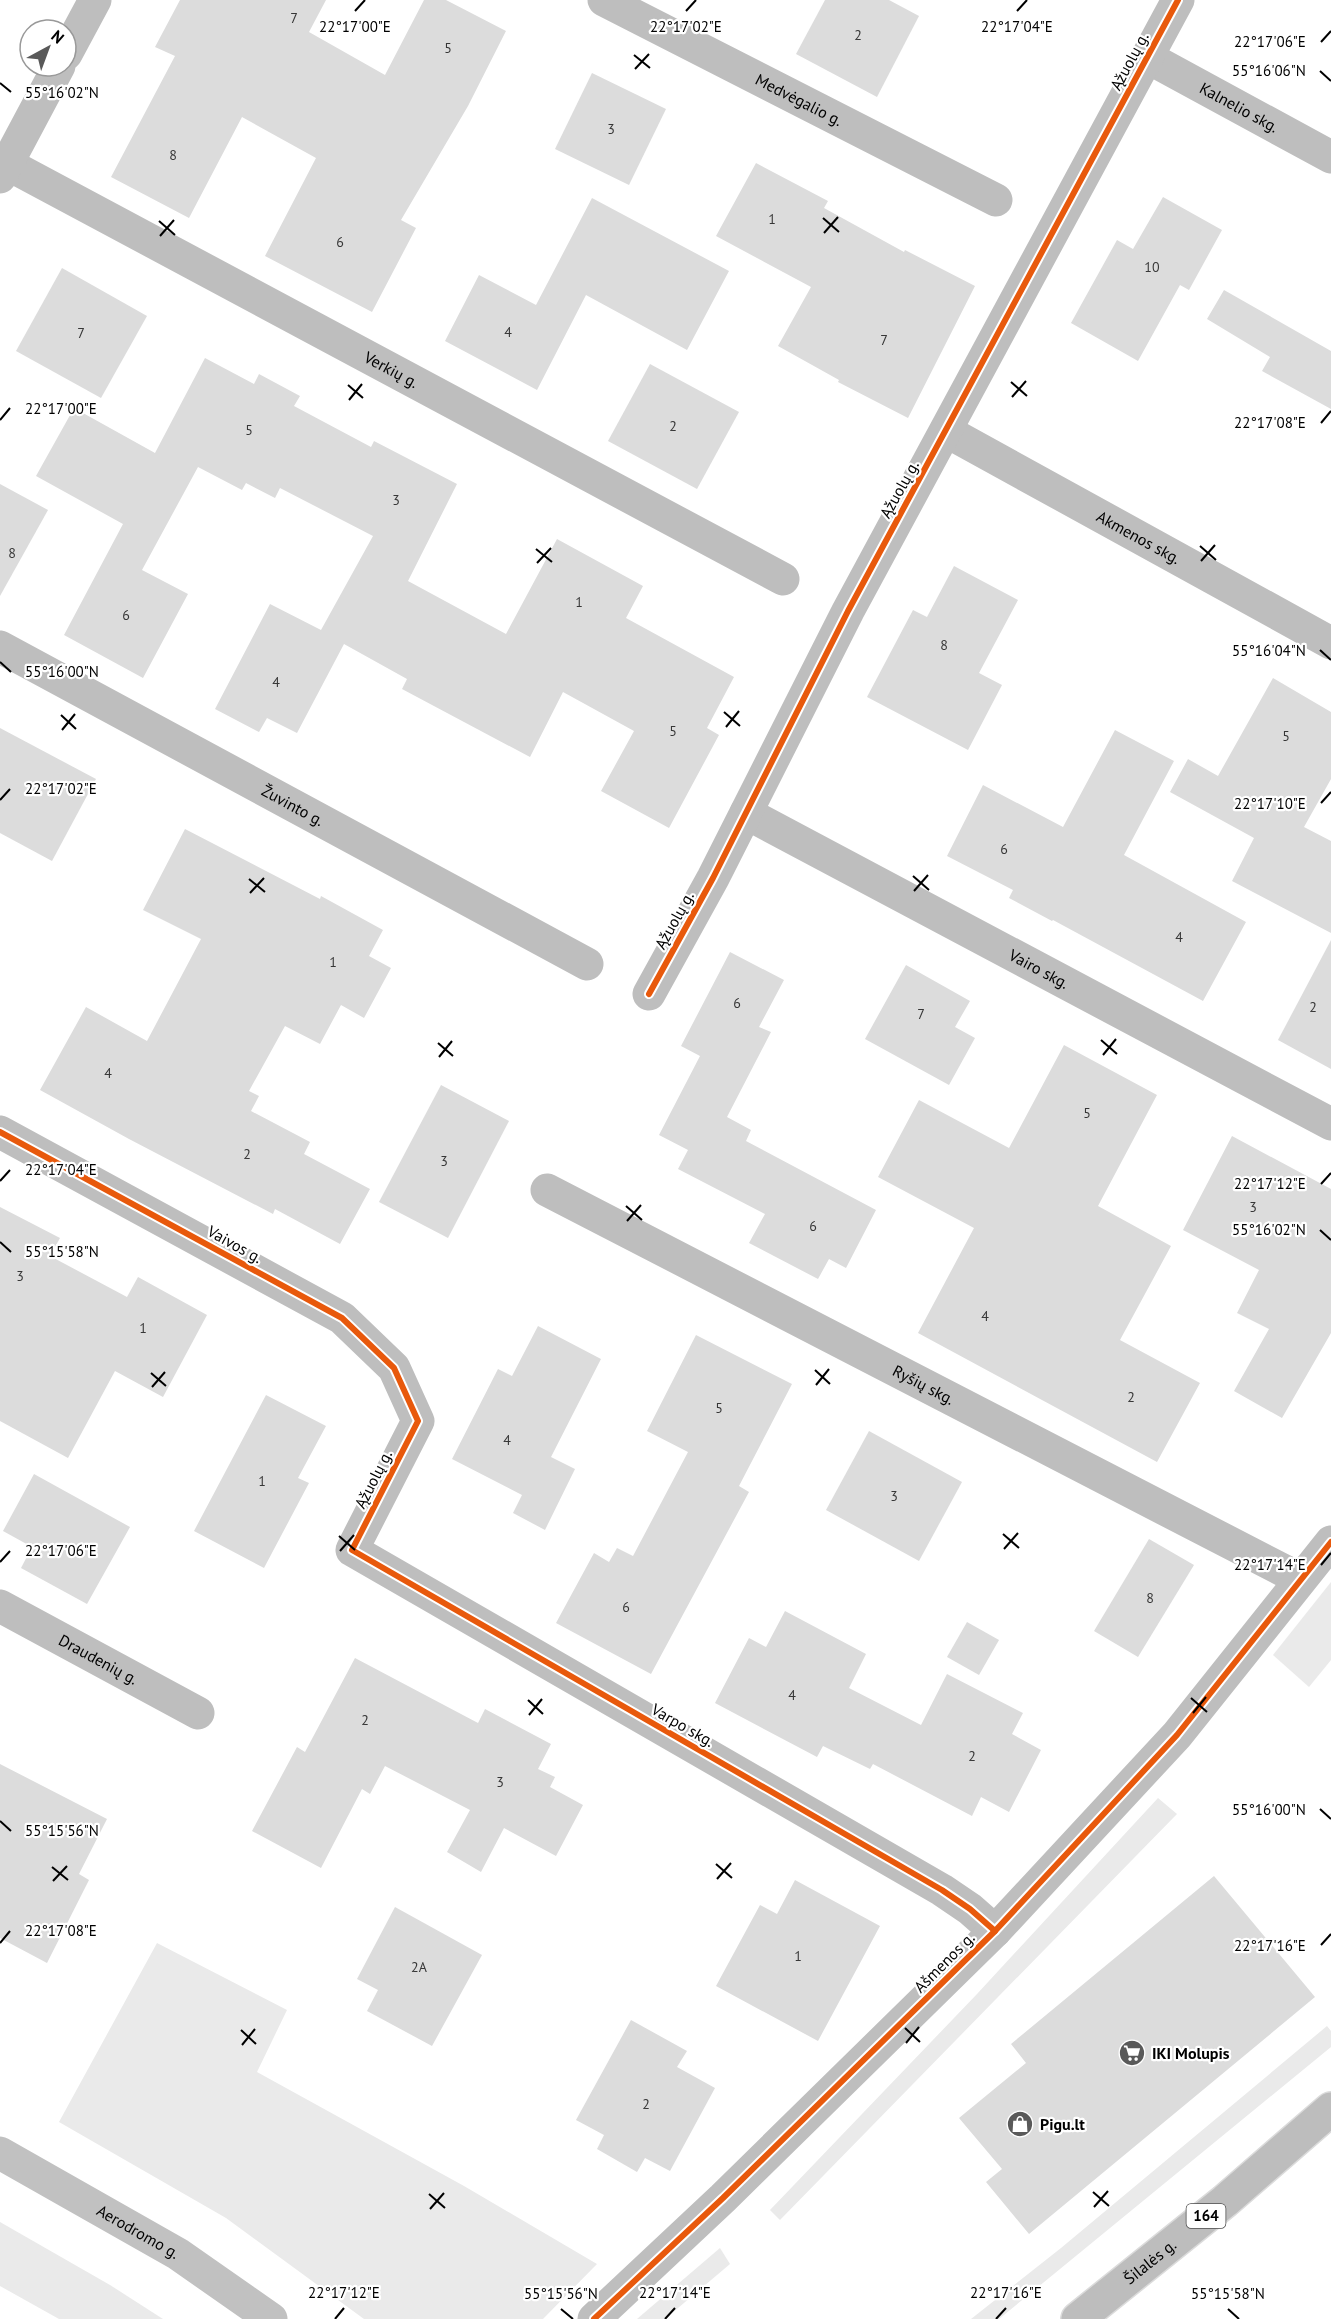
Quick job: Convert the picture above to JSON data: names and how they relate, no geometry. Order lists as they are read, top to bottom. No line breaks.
{"streets":{"main road":["164","Aerodromo g.","Šilalės g."],"street":["Ąžuolų g.","Medvėgalio g.","Kalnelio skg.","Verkių g.","Akmenos skg.","Žuvinto g.","Vairo skg.","Vaivos g.","Ryšių skg.","Draudenių g.","Varpo skg.","Ašmenos g."]},"crossings":[["Ąžuolų g.","Kalnelio skg."],["Ąžuolų g.","Akmenos skg."],["Ąžuolų g.","Vairo skg."],["Ąžuolų g.","Vaivos g."],["Ąžuolų g.","Varpo skg."],["Ryšių skg.","Ašmenos g."],["Varpo skg.","Ašmenos g."]],"places":{"supermarket":["IKI Molupis"],"shop":["Pigu.lt"]},"house_numbers":["7","2","5","3","8","1","6","10","4","7","7","2","5","3","8","1","6","8","4","5","5","6","4","1","6","2","7","4","5","2","3","3","6","3","4","1","2","5","4","1","3","8","6","4","2","2","3","1","2A","2"],"north":"top right","coordinates":["22°17'00\"E","22°17'02\"E","22°17'04\"E","22°17'06\"E","55°16'06\"N","55°16'02\"N","22°17'08\"E","55°16'04\"N","55°16'00\"N","22°17'10\"E","22°17'12\"E","55°15'58\"N","22°17'14\"E","55°15'56\"N","22°17'16\"E"]}
